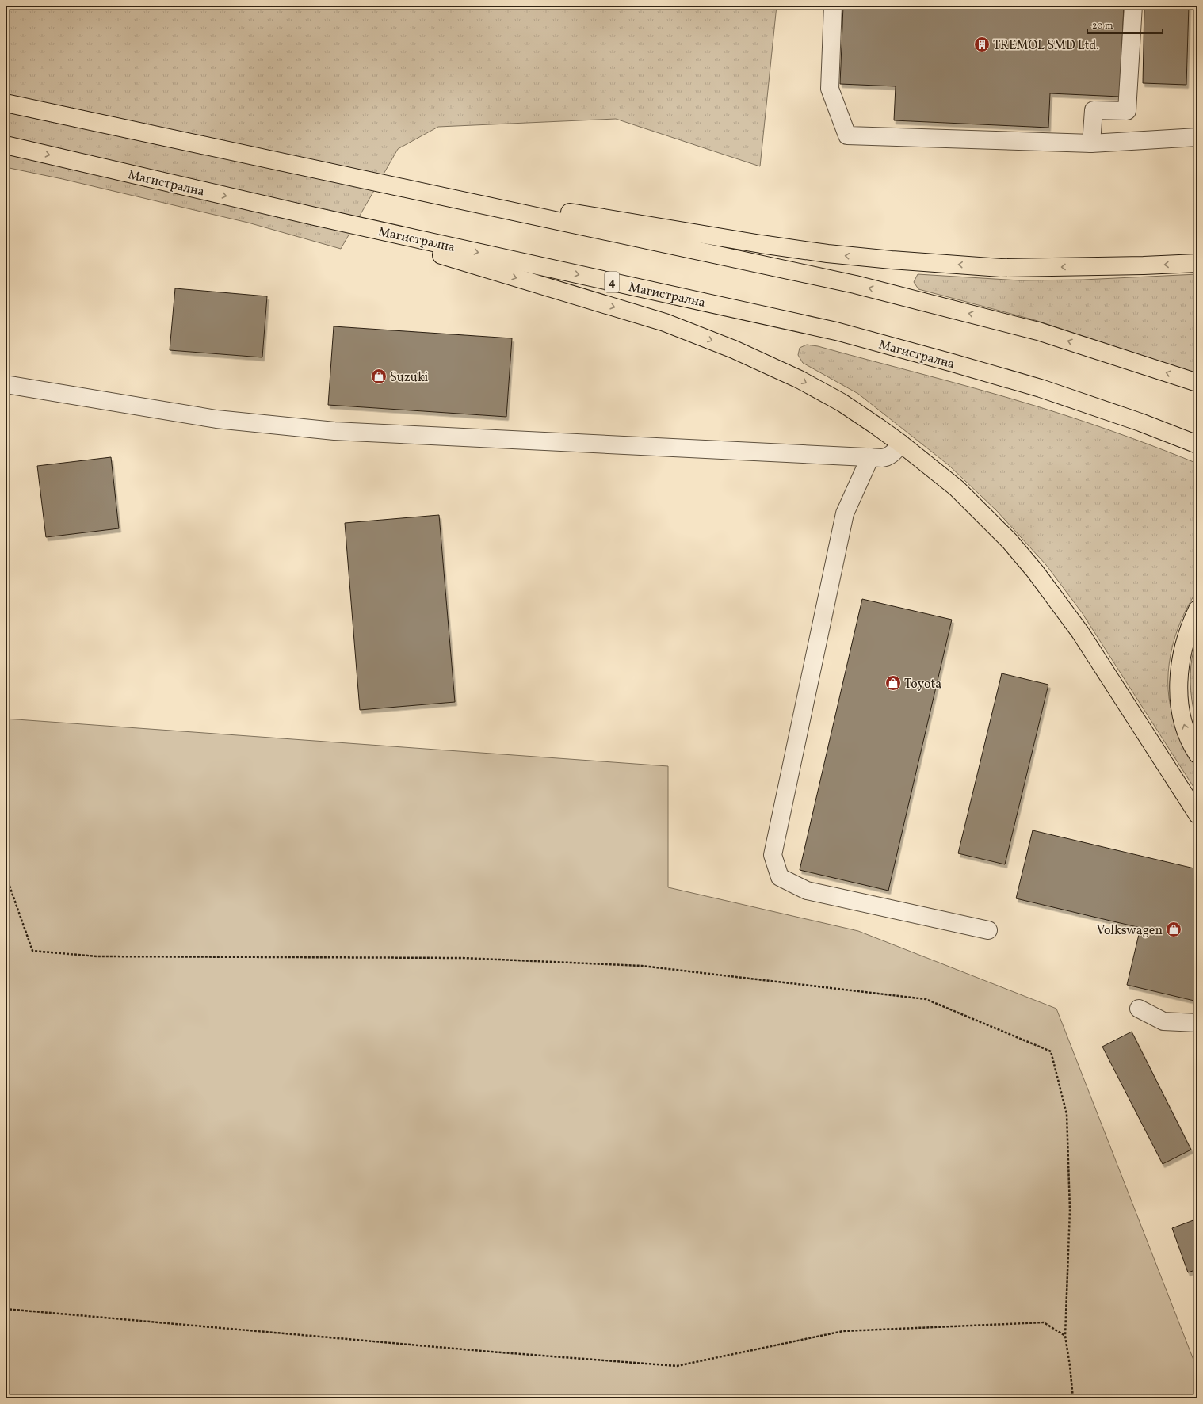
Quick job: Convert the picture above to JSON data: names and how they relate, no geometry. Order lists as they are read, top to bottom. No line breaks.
{"streets":{"main road":["Магистрална","4"]},"places":{"building":["TREMOL SMD Ltd."],"shop":["Suzuki","Toyota","Volkswagen"]},"scale_bar":"20 m"}
